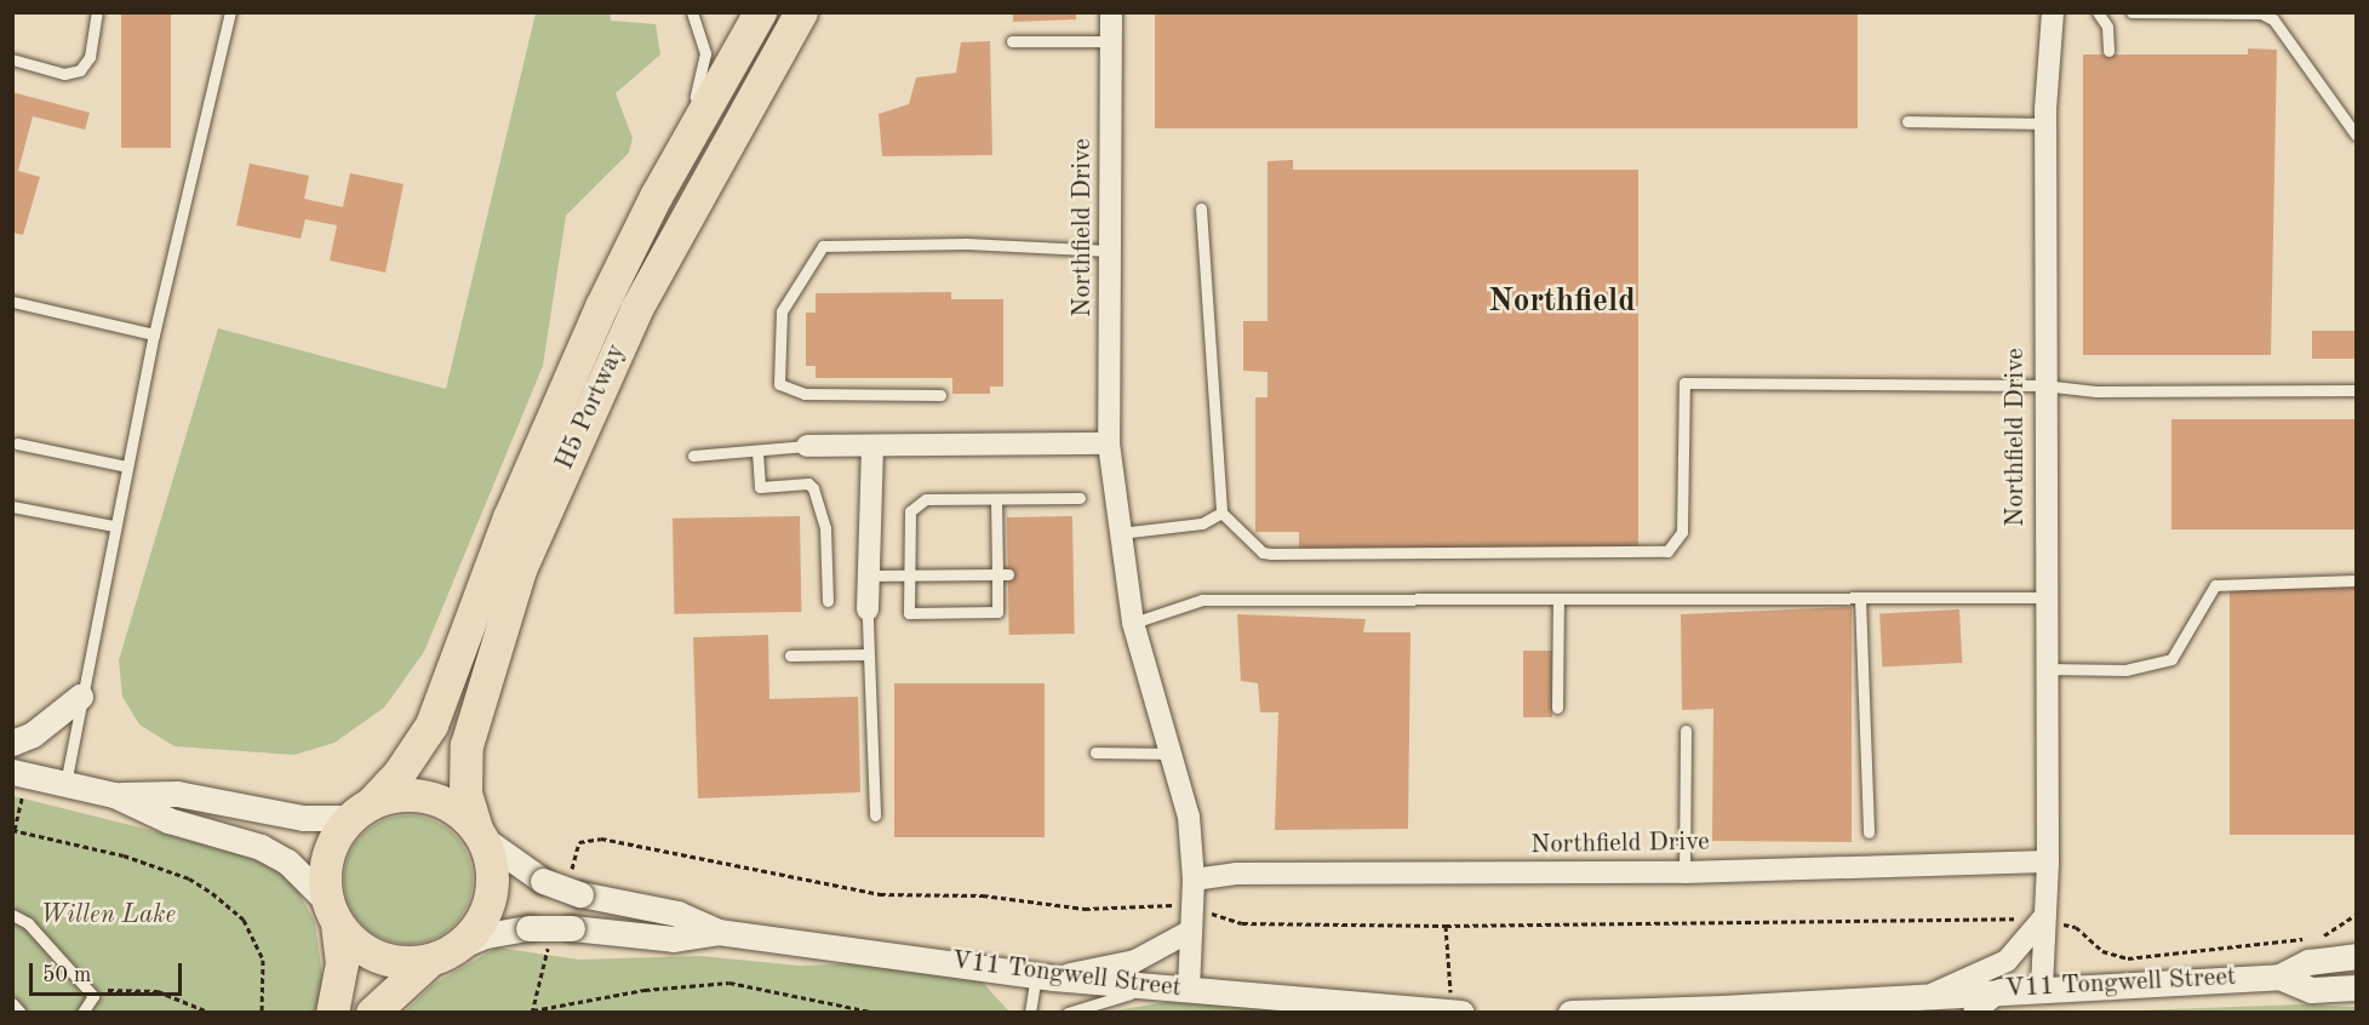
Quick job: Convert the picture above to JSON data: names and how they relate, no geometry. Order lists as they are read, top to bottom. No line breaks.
{"streets":{"main road":["H5 Portway"],"street":["Northfield Drive","V11 Tongwell Street"]},"crossings":[["Northfield Drive","V11 Tongwell Street"],["H5 Portway","V11 Tongwell Street"]],"districts":["Northfield"],"parks":["Willen Lake"],"scale_bar":"50 m"}
